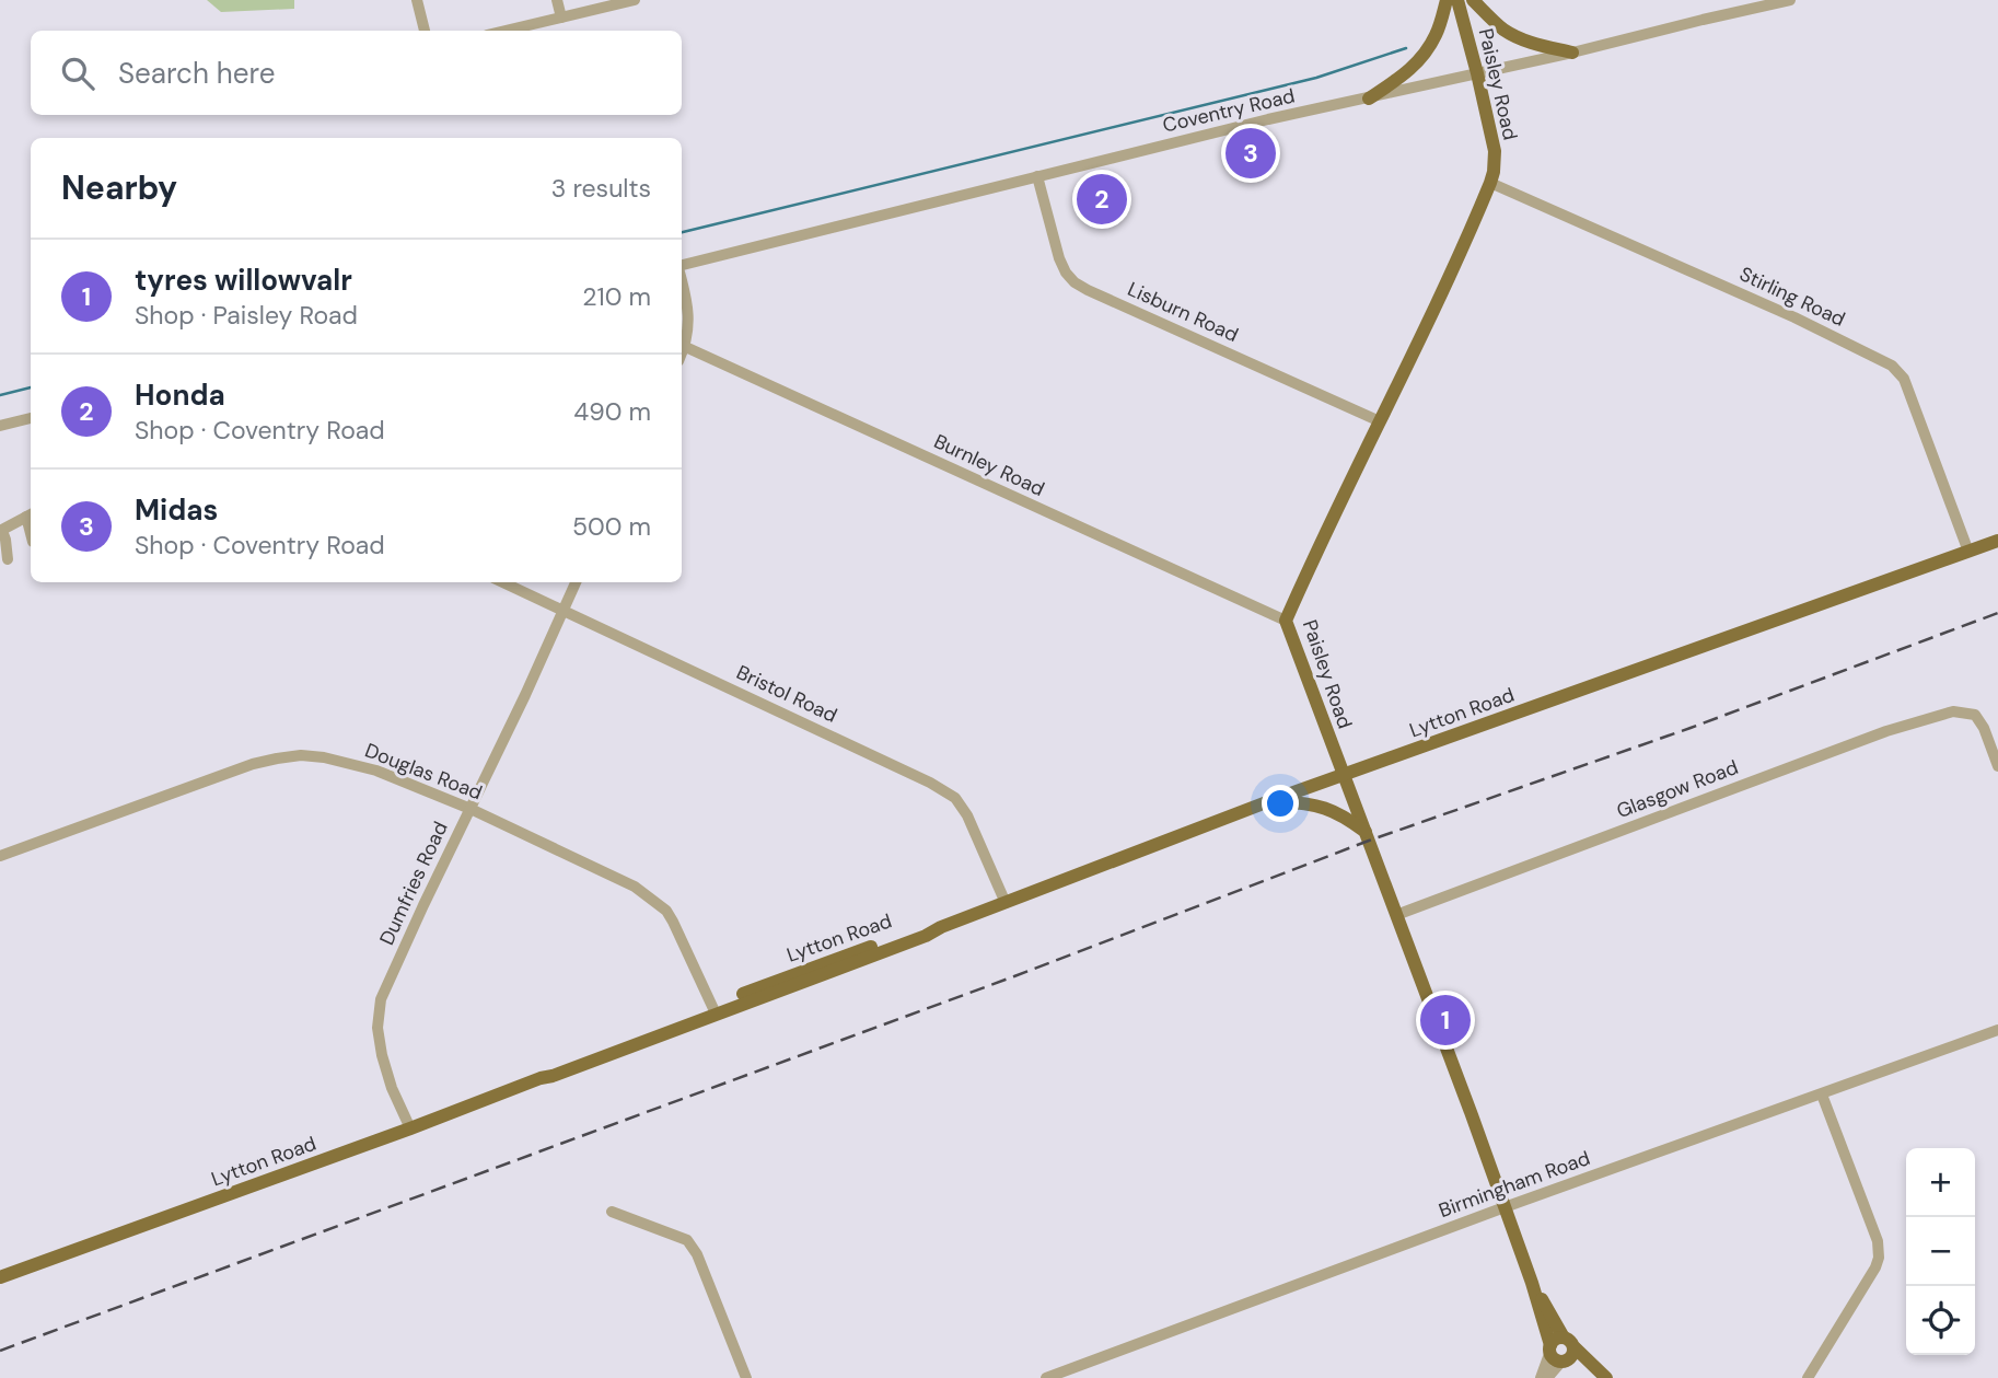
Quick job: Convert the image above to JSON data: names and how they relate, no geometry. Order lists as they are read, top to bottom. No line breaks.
{"streets":{"main road":["Paisley Road","Lytton Road"],"street":["Coventry Road","Stirling Road","Lisburn Road","Burnley Road","Bristol Road","Douglas Road","Glasgow Road","Dumfries Road","Birmingham Road"]},"crossings":[["Paisley Road","Coventry Road"],["Paisley Road","Stirling Road"],["Paisley Road","Lisburn Road"],["Paisley Road","Burnley Road"],["Paisley Road","Lytton Road"],["Paisley Road","Glasgow Road"],["Paisley Road","Birmingham Road"],["Coventry Road","Lisburn Road"],["Stirling Road","Lytton Road"],["Bristol Road","Lytton Road"],["Bristol Road","Dumfries Road"],["Lytton Road","Douglas Road"],["Lytton Road","Dumfries Road"],["Douglas Road","Dumfries Road"]],"page":{"search":"Search here","pins":["3","2","1"],"heading":["Nearby","3 results"],"list":[{"mark":"1","name":"tyres willowvalr","note":"Shop · Paisley Road","value":"210 m"},{"mark":"2","name":"Honda","note":"Shop · Coventry Road","value":"490 m"},{"mark":"3","name":"Midas","note":"Shop · Coventry Road","value":"500 m"}],"map_buttons":["+","−"]}}
